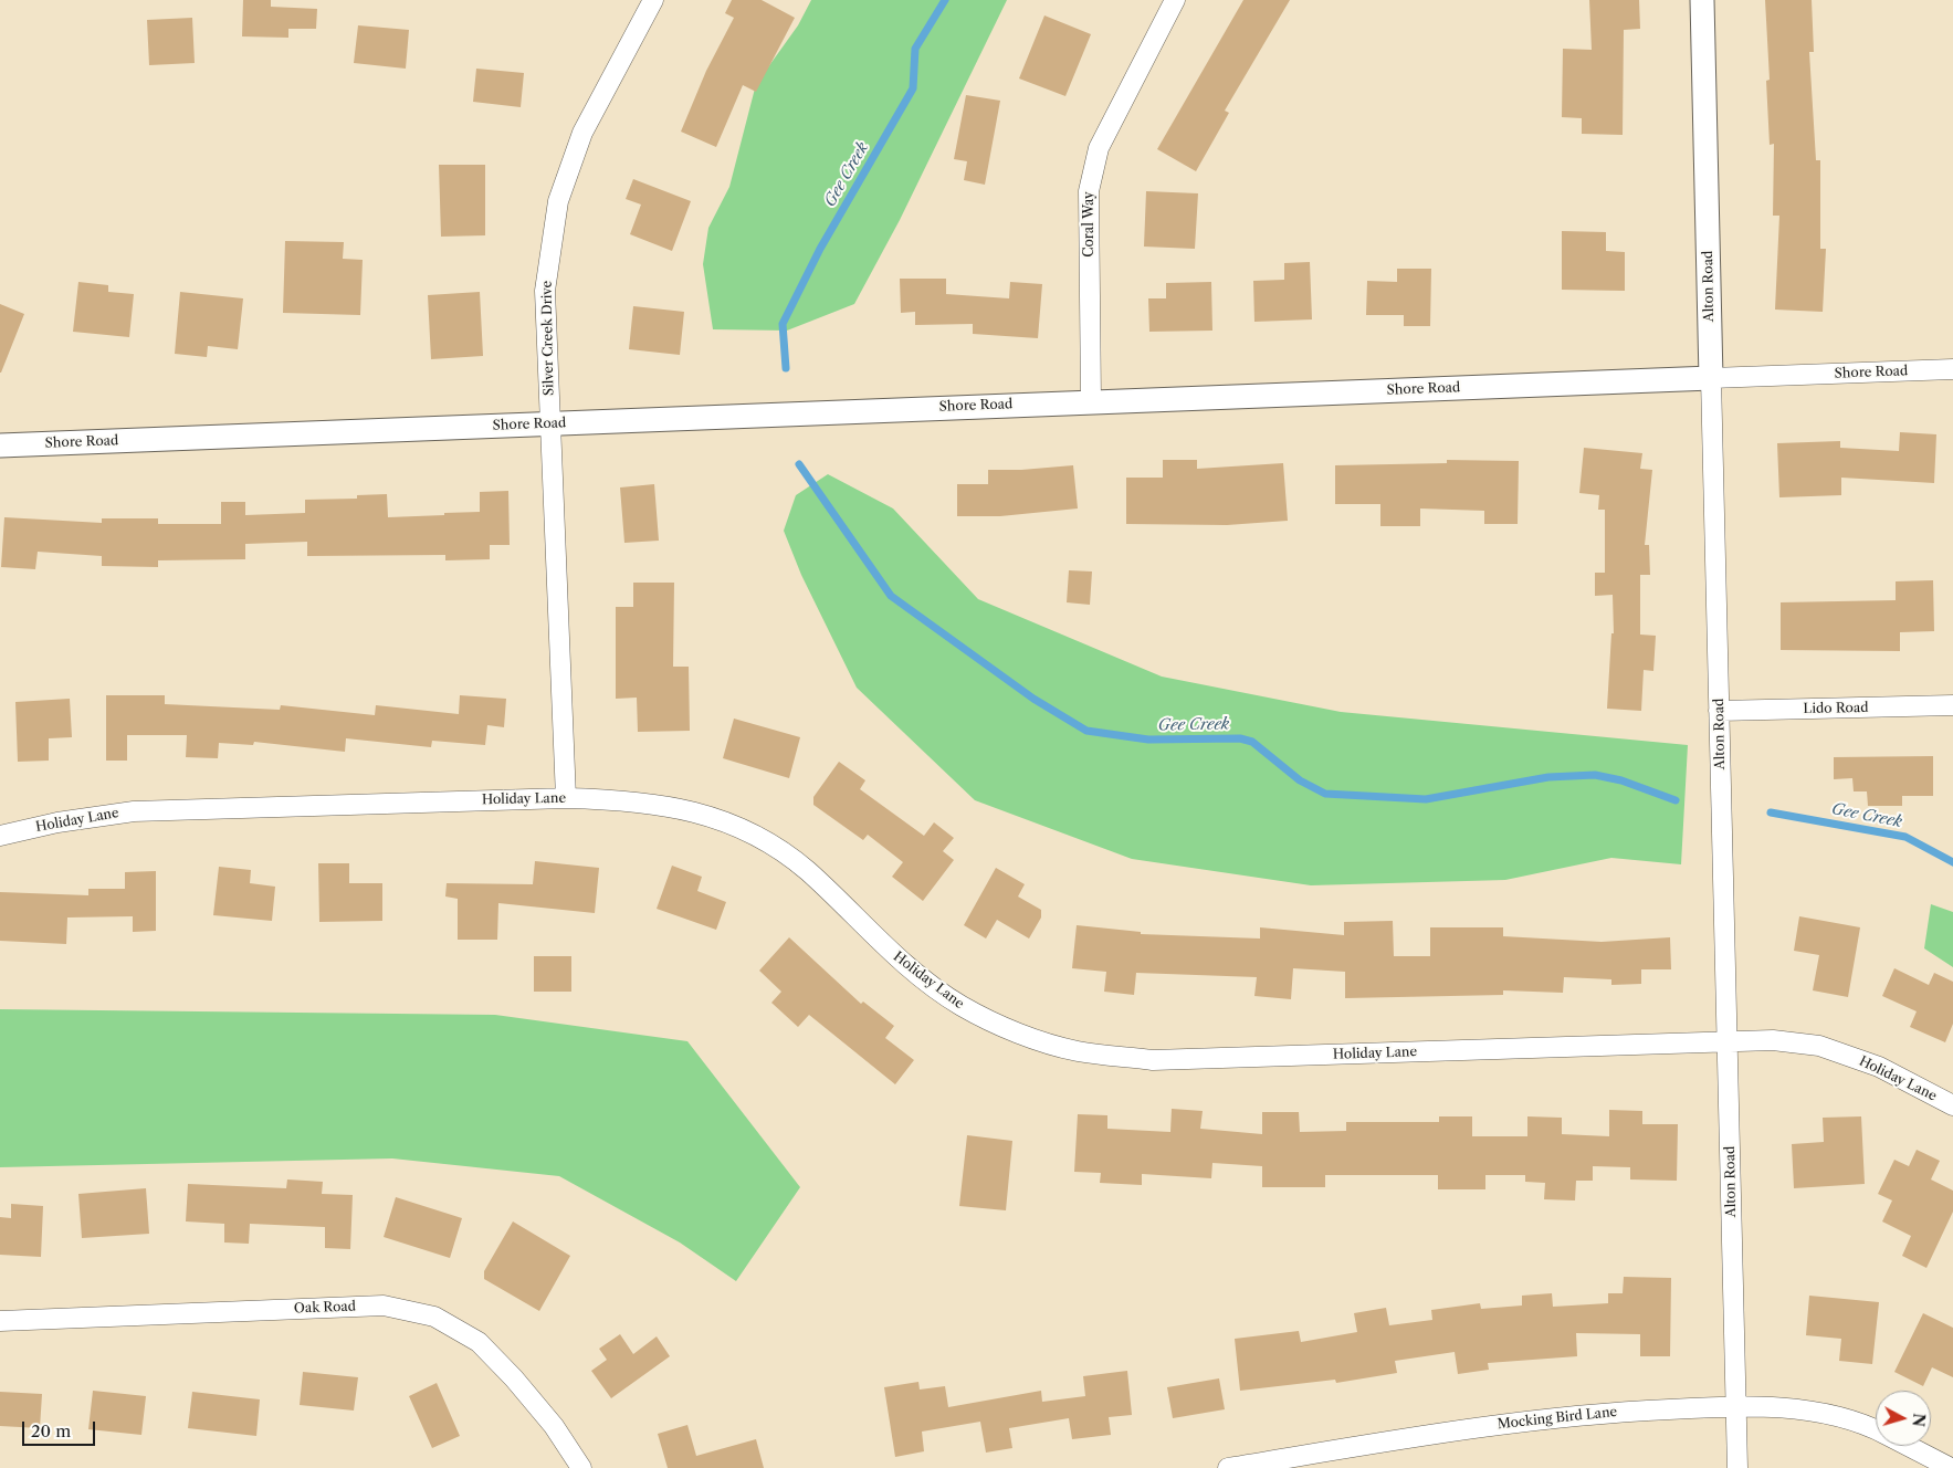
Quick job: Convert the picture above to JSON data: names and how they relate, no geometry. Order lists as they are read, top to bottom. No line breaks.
{"streets":{"street":["Coral Way","Alton Road","Silver Creek Drive","Shore Road","Lido Road","Holiday Lane","Oak Road","Mocking Bird Lane"]},"crossings":[["Coral Way","Shore Road"],["Alton Road","Shore Road"],["Alton Road","Lido Road"],["Alton Road","Holiday Lane"],["Alton Road","Mocking Bird Lane"],["Silver Creek Drive","Shore Road"],["Silver Creek Drive","Holiday Lane"]],"water":["Gee Creek"],"scale_bar":"20 m","north":"right"}
